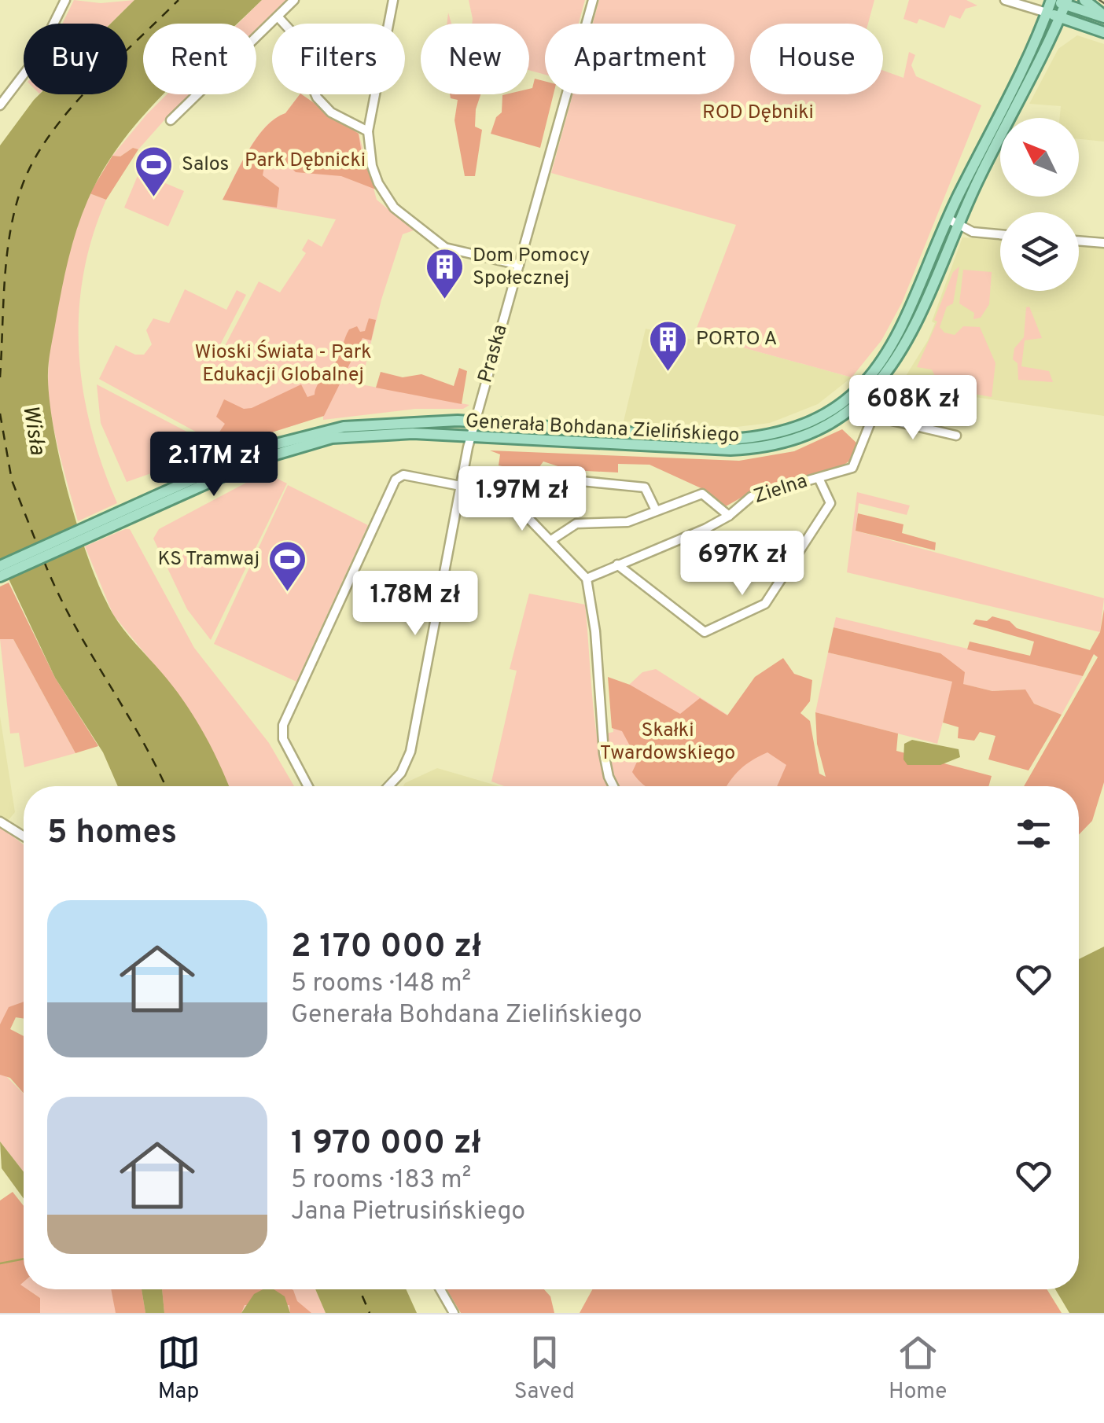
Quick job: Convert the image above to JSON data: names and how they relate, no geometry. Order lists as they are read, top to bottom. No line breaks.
{"streets":{"main road":["Generała Bohdana Zielińskiego"],"street":["Praska","Zielna"]},"crossings":[["Praska","Generała Bohdana Zielińskiego"]],"water":["Wisła"],"parks":["ROD Dębniki","Park Dębnicki","Wioski Świata - Park Edukacji Globalnej","Skałki Twardowskiego"],"places":{"sports":["Salos","KS Tramwaj"],"building":["Dom Pomocy Społecznej","PORTO A"]},"north":"top left","page":{"chip":["Buy","Rent","Filters","New","Apartment","House"],"price":["608K zł","2.17M zł","1.97M zł","697K zł","1.78M zł"],"heading":"5 homes","list":[{"name":"2 170 000 zł","note":"5 rooms · 148 m² · Generała Bohdana Zielińskiego"},{"name":"1 970 000 zł","note":"5 rooms · 183 m² · Jana Pietrusińskiego"}],"tabs":["Map","Saved","Home"]}}
